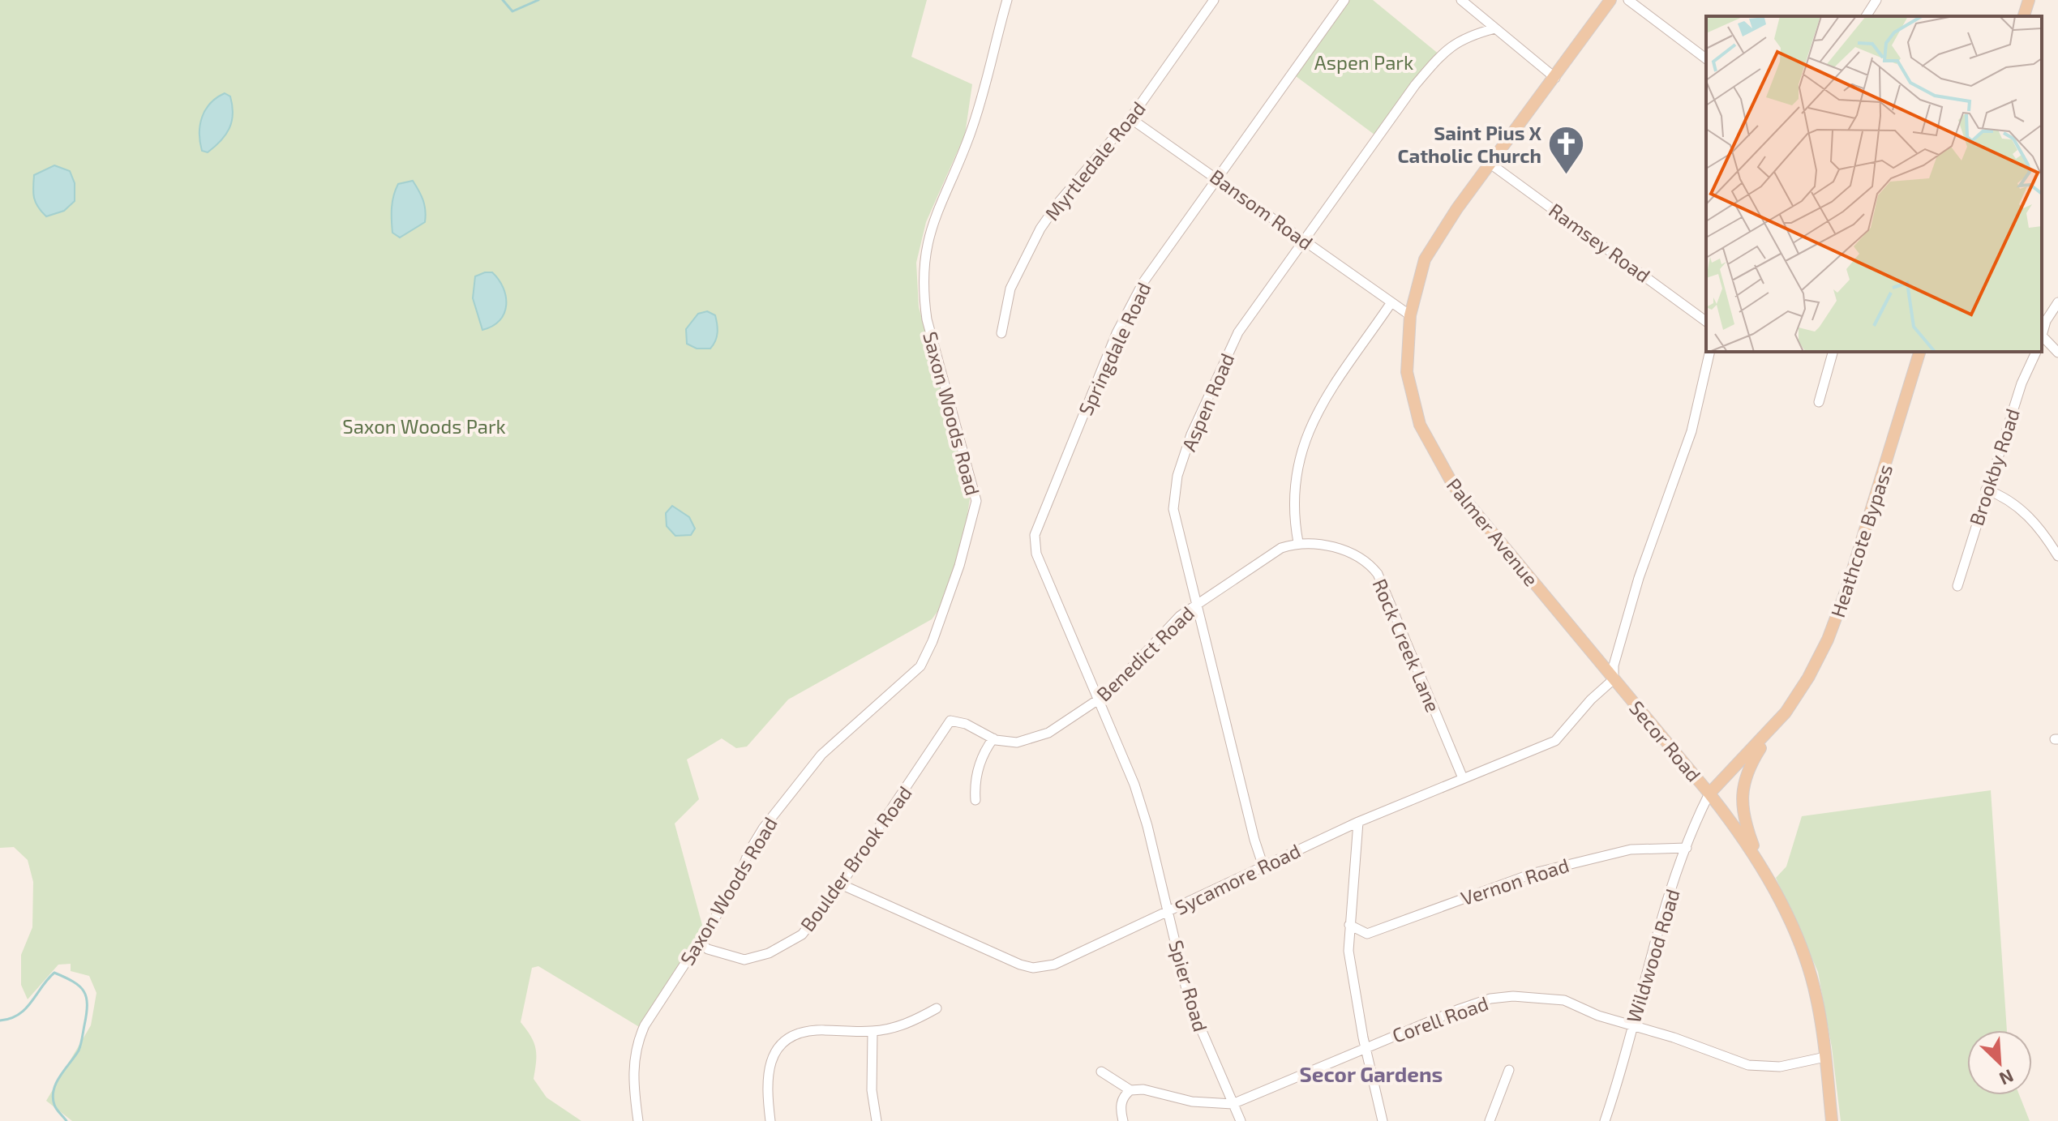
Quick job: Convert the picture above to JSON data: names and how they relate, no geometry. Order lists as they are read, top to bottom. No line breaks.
{"streets":{"main road":["Palmer Avenue","Heathcote Bypass","Secor Road"],"street":["Myrtledale Road","Bansom Road","Ramsey Road","Springdale Road","Aspen Road","Saxon Woods Road","Brookby Road","Rock Creek Lane","Benedict Road","Boulder Brook Road","Sycamore Road","Vernon Road","Wildwood Road","Spier Road","Corell Road"]},"crossings":[["Myrtledale Road","Bansom Road"],["Bansom Road","Springdale Road"],["Bansom Road","Aspen Road"],["Ramsey Road","Palmer Avenue"],["Springdale Road","Benedict Road"],["Springdale Road","Spier Road"],["Aspen Road","Benedict Road"],["Aspen Road","Sycamore Road"],["Saxon Woods Road","Boulder Brook Road"],["Palmer Avenue","Secor Road"],["Palmer Avenue","Sycamore Road"],["Rock Creek Lane","Benedict Road"],["Rock Creek Lane","Sycamore Road"],["Benedict Road","Boulder Brook Road"],["Benedict Road","Spier Road"],["Secor Road","Sycamore Road"],["Secor Road","Wildwood Road"],["Secor Road","Corell Road"],["Boulder Brook Road","Sycamore Road"],["Sycamore Road","Spier Road"],["Vernon Road","Wildwood Road"],["Wildwood Road","Corell Road"],["Spier Road","Corell Road"]],"districts":["Secor Gardens"],"parks":["Aspen Park","Saxon Woods Park"],"places":{"church":["Saint Pius X Catholic Church"]},"north":"bottom right"}
